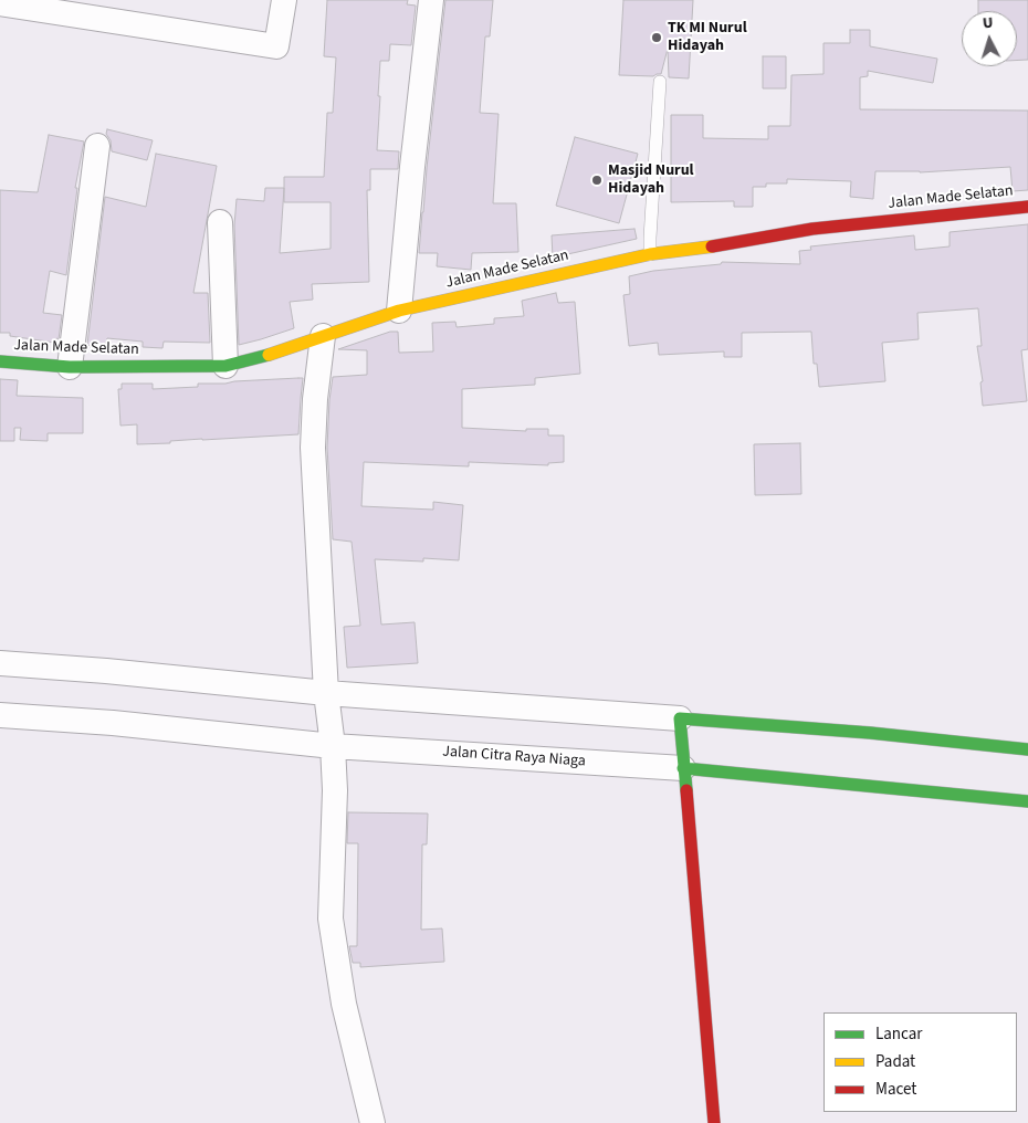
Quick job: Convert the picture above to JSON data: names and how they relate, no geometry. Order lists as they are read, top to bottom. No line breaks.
{"streets":{"street":["Jalan Made Selatan","Jalan Citra Raya Niaga"]},"places":["TK MI Nurul Hidayah","Masjid Nurul Hidayah"],"legend":["Lancar","Padat","Macet"],"north":"top"}
